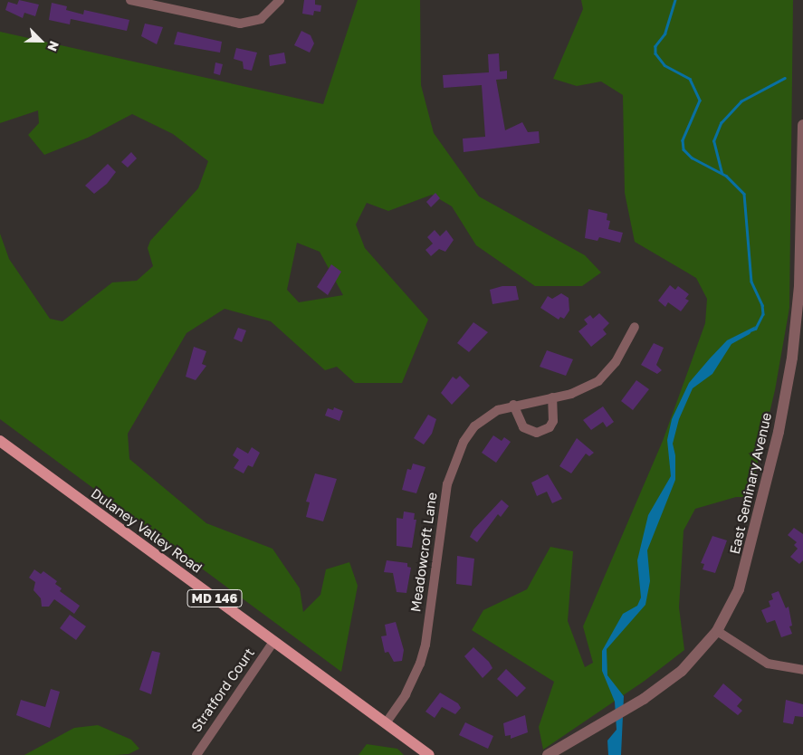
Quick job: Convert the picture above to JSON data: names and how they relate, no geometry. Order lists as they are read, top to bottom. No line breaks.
{"streets":{"main road":["Dulaney Valley Road","MD 146"],"street":["East Seminary Avenue","Meadowcroft Lane","Stratford Court"]},"crossings":[["Dulaney Valley Road","Meadowcroft Lane"],["Dulaney Valley Road","Stratford Court"]],"north":"bottom right"}
